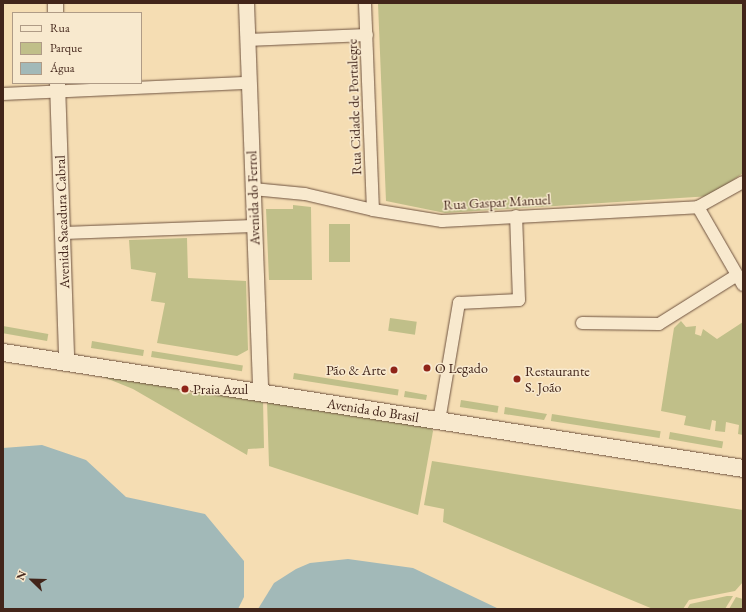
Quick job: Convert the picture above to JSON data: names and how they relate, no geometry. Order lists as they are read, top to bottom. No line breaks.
{"streets":{"main road":["Avenida do Brasil"],"street":["Rua Cidade de Portalegre","Avenida do Ferrol","Rua Gaspar Manuel","Avenida Sacadura Cabral"]},"crossings":[["Rua Cidade de Portalegre","Rua Gaspar Manuel"],["Avenida do Ferrol","Rua Gaspar Manuel"],["Avenida do Ferrol","Avenida do Brasil"],["Avenida Sacadura Cabral","Avenida do Brasil"]],"places":["O Legado","Pão & Arte","Restaurante S. João","Praia Azul"],"legend":["Rua","Parque","Água"],"north":"top left"}
